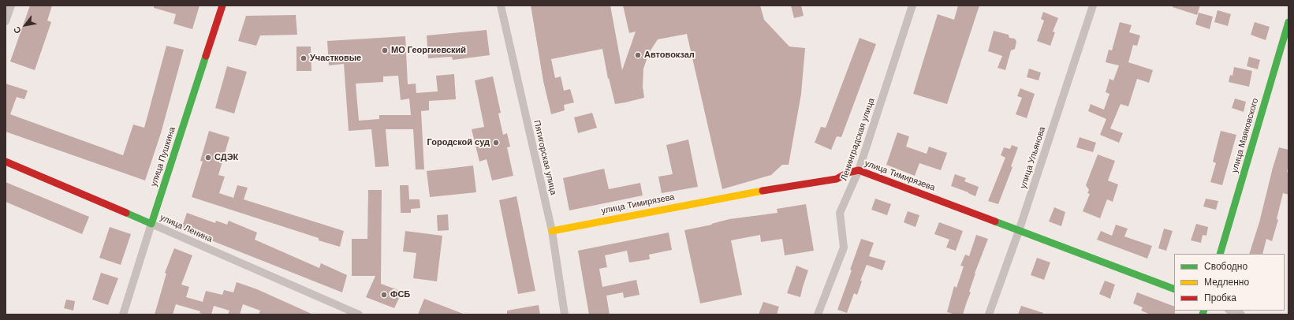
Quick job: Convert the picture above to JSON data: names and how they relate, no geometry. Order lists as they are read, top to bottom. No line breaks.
{"streets":{"street":["улица Маяковского","Ленинградская улица","улица Пушкина","Пятигорская улица","улица Ульянова","улица Тимирязева","улица Ленина"]},"crossings":[["Ленинградская улица","улица Тимирязева"],["улица Пушкина","улица Ленина"],["Пятигорская улица","улица Тимирязева"],["улица Ульянова","улица Тимирязева"]],"places":["МО Георгиевский","Автовокзал","Участковые","Городской суд","СДЭК","ФСБ"],"legend":["Свободно","Медленно","Пробка"],"north":"bottom left"}
